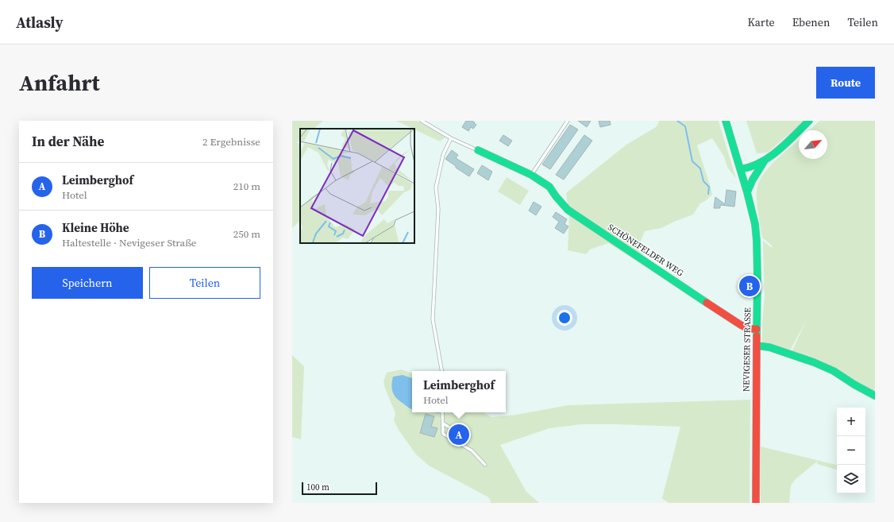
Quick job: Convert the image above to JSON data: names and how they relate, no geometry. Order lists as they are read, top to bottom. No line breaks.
{"streets":{"street":["SCHÖNEFELDER WEG","NEVIGESER STRASSE"]},"crossings":[["SCHÖNEFELDER WEG","NEVIGESER STRASSE"]],"scale_bar":"100 m","north":"top right","page":{"header":"Atlasly","nav":["Karte","Ebenen","Teilen"],"buttons":["Route",["Speichern","Teilen"]],"title":"Anfahrt","heading":["In der Nähe","2 Ergebnisse"],"list":[{"mark":"A","name":"Leimberghof","note":"Hotel","value":"210 m"},{"mark":"B","name":"Kleine Höhe","note":"Haltestelle · Nevigeser Straße","value":"250 m"}],"pins":["B","A"],"popup":["Leimberghof","Hotel"],"map_buttons":["+","−"],"scale":"100 m"}}
